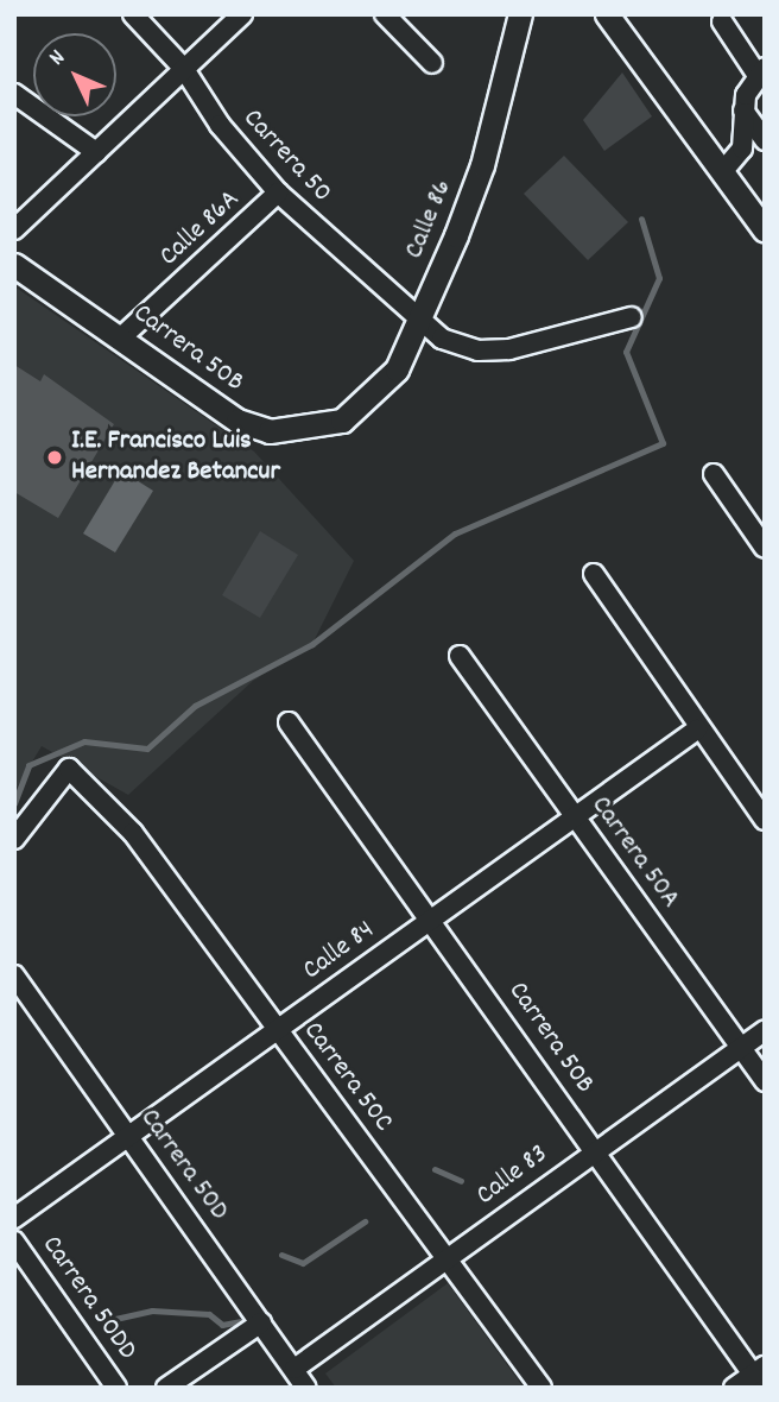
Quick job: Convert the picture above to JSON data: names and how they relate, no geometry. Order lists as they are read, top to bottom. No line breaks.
{"streets":{"street":["Carrera 50","Calle 86","Calle 86A","Carrera 50B","Carrera 50A","Calle 84","Carrera 50C","Carrera 50D","Calle 83","Carrera 50DD"]},"crossings":[["Carrera 50","Calle 86"],["Carrera 50","Calle 86A"],["Calle 86","Carrera 50B"],["Calle 86A","Carrera 50B"],["Carrera 50B","Calle 84"],["Carrera 50B","Calle 83"],["Carrera 50A","Calle 84"],["Carrera 50A","Calle 83"],["Calle 84","Carrera 50C"],["Calle 84","Carrera 50D"],["Carrera 50C","Calle 83"],["Carrera 50D","Calle 83"]],"places":["I.E. Francisco Luis Hernandez Betancur"],"north":"top left"}
